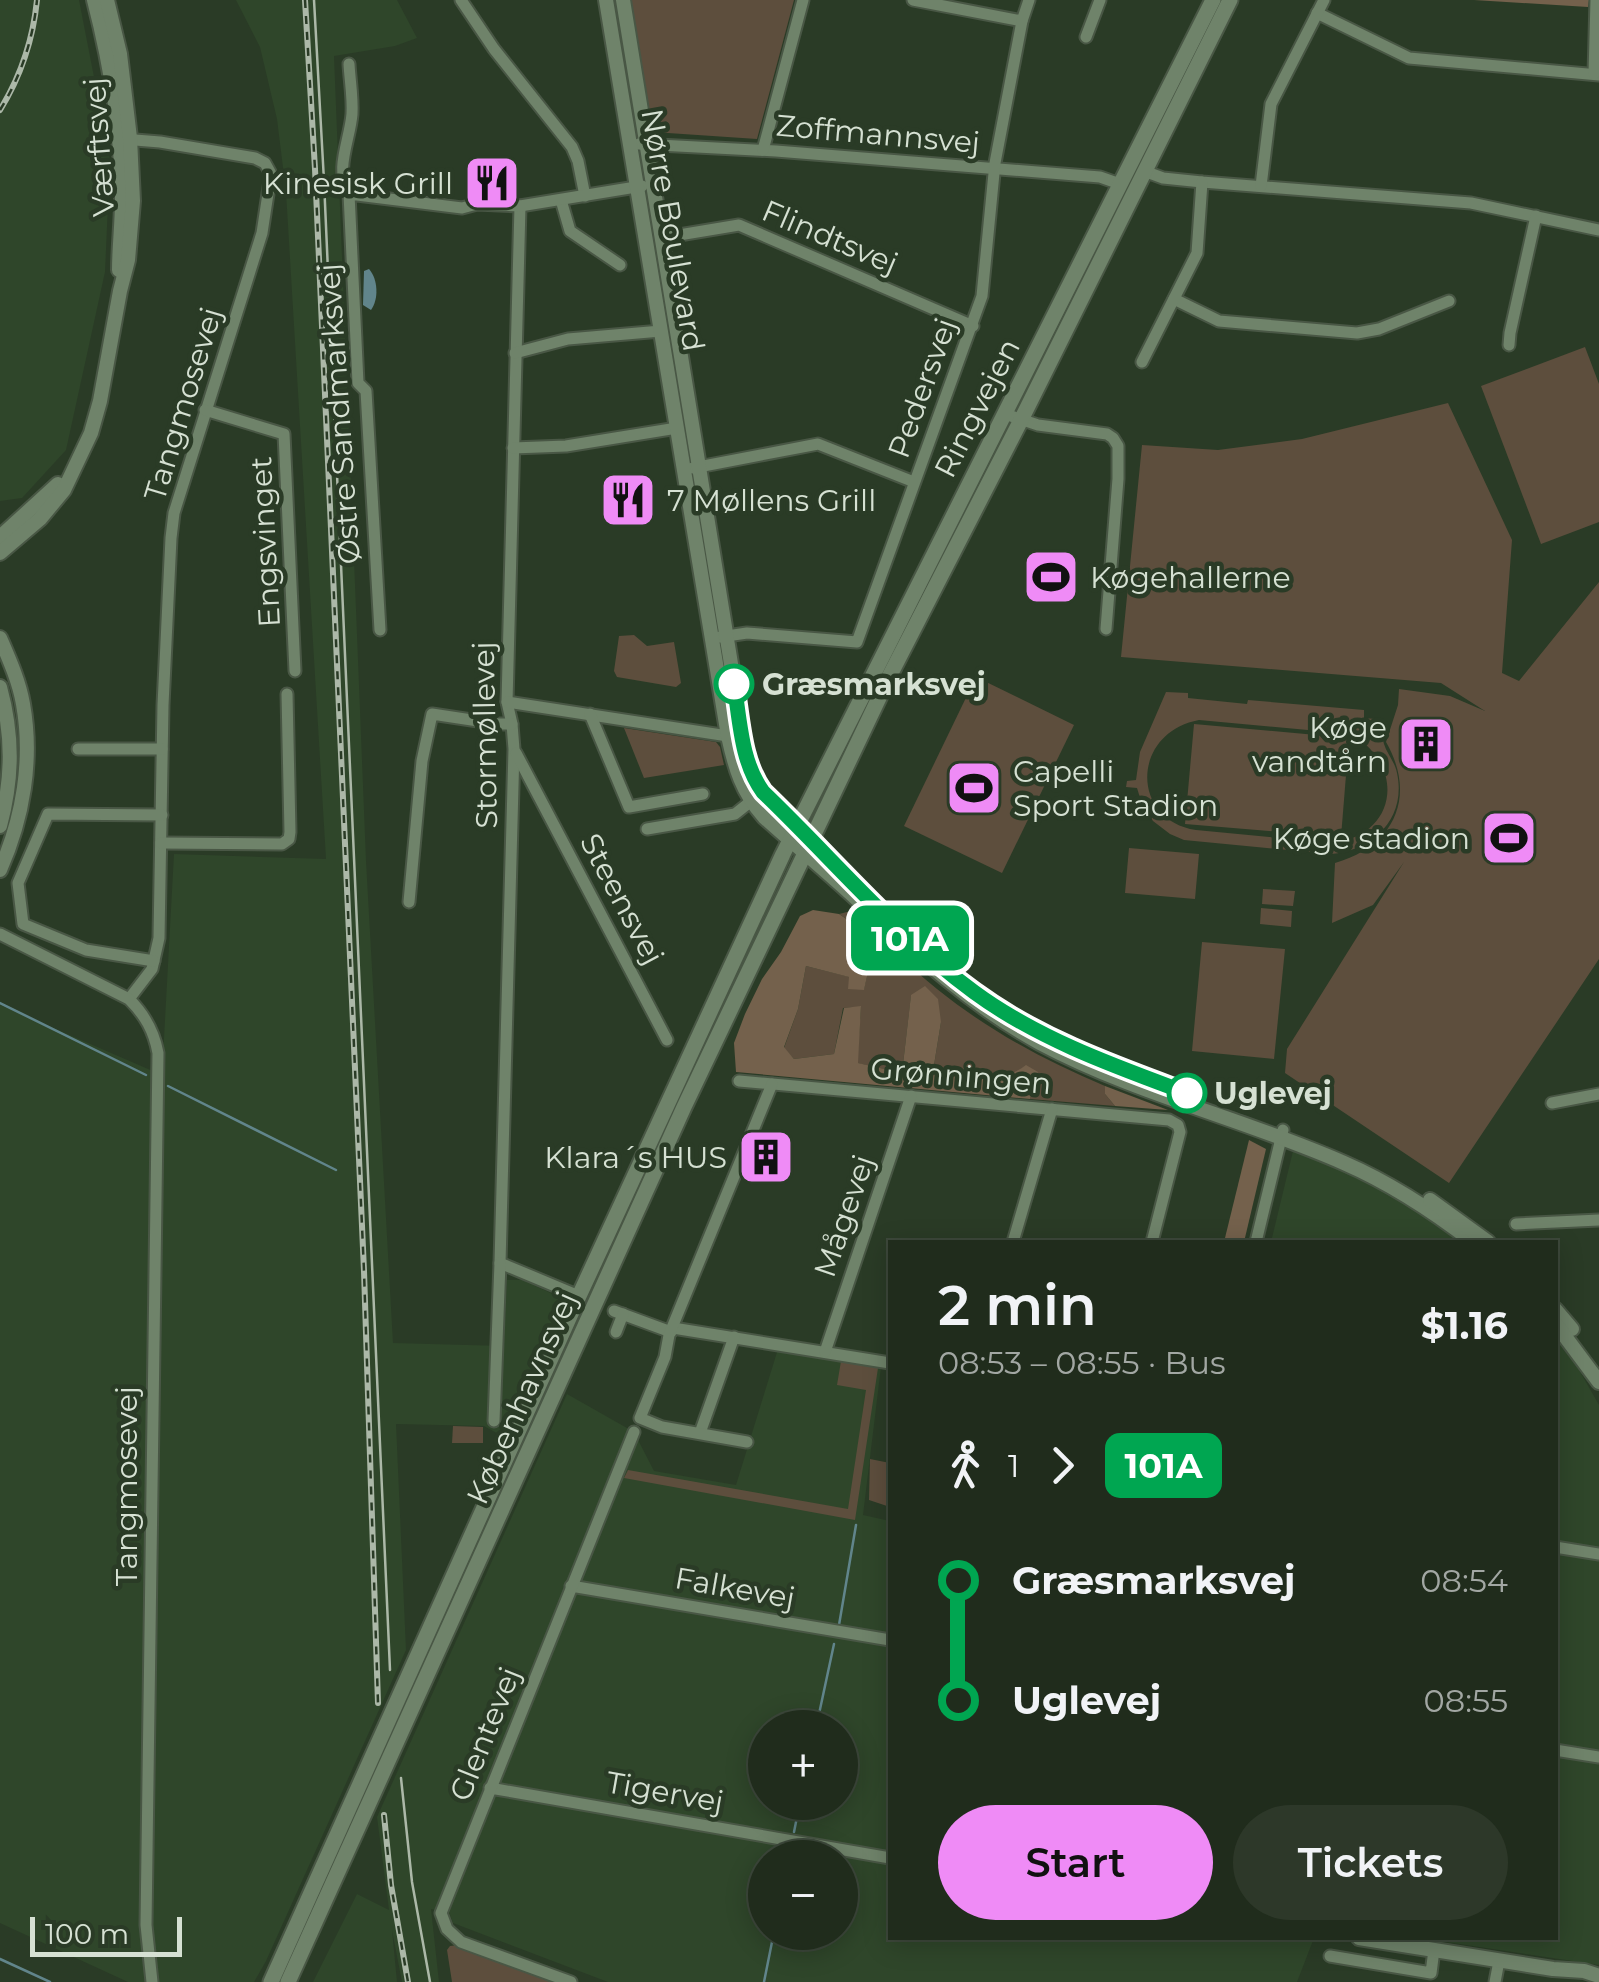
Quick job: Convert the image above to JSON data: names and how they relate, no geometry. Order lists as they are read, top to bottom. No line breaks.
{"streets":{"main road":["Ringvejen","Københavnsvej"],"street":["Zoffmannsvej","Værftsvej","Nørre Boulevard","Flindtsvej","Pedersvej","Tangmosevej","Østre Sandmarksvej","Engsvinget","Stormøllevej","Steensvej","Grønningen","Mågevej","Falkevej","Glentevej","Tigervej"]},"crossings":[["Zoffmannsvej","Nørre Boulevard"],["Zoffmannsvej","Pedersvej"],["Zoffmannsvej","Ringvejen"],["Værftsvej","Tangmosevej"],["Nørre Boulevard","Flindtsvej"],["Nørre Boulevard","Pedersvej"],["Nørre Boulevard","Ringvejen"],["Nørre Boulevard","Københavnsvej"],["Flindtsvej","Pedersvej"],["Tangmosevej","Engsvinget"],["Ringvejen","Københavnsvej"],["Stormøllevej","Steensvej"],["Grønningen","Mågevej"],["Falkevej","Glentevej"],["Glentevej","Tigervej"]],"places":{"restaurant":["Kinesisk Grill","7 Møllens Grill"],"sports":["Køgehallerne","Capelli Sport Stadion","Køge stadion"],"other":["Græsmarksvej","Uglevej"],"building":["Køge vandtårn","Klara´s HUS"]},"lines":["bus line 101A"],"scale_bar":"100 m","page":{"on_map":"101A","heading":["2 min","08:53 – 08:55 · Bus","$1.16"],"legs":["1","101A"],"list":[{"name":"Græsmarksvej","value":"08:54"},{"name":"Uglevej","value":"08:55"}],"map_buttons":["+","−"],"buttons":["Start","Tickets"],"scale":"100 m"}}
